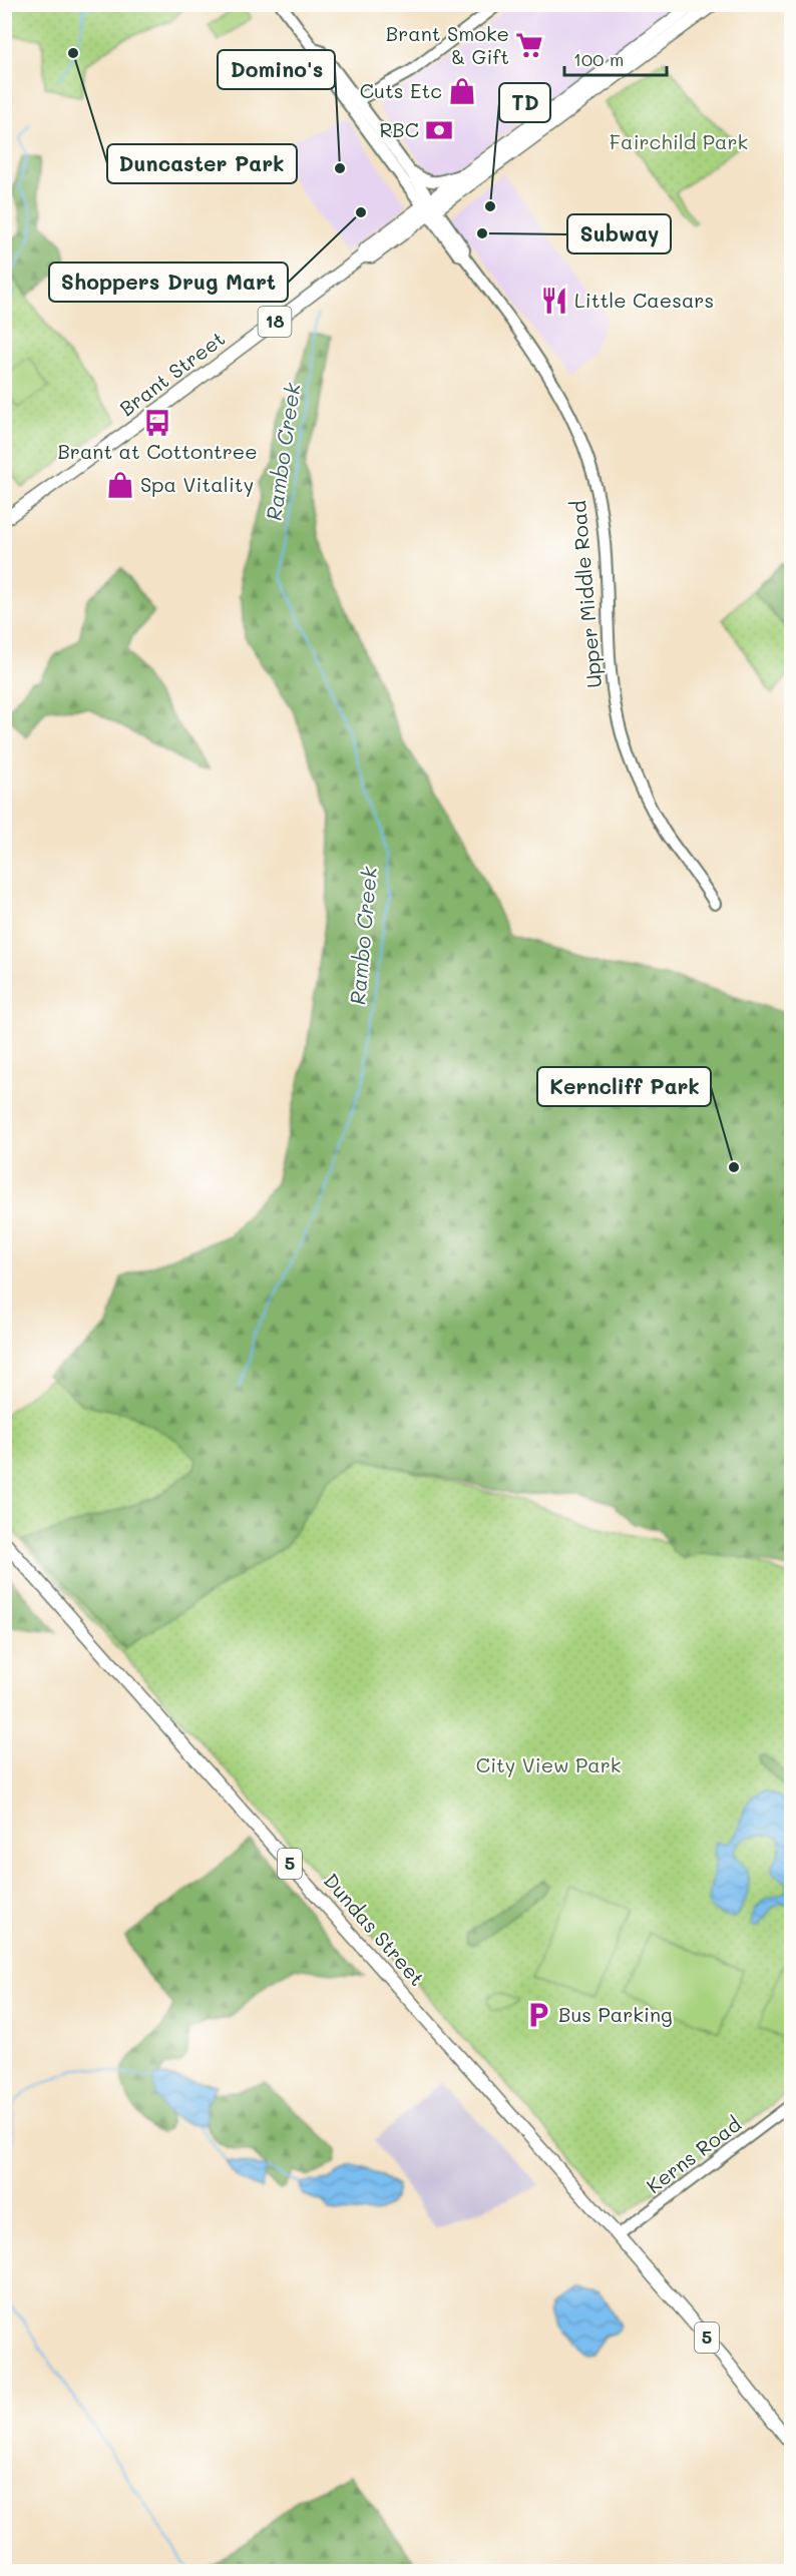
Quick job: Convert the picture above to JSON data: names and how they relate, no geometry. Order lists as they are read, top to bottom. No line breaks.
{"streets":{"main road":["18","Brant Street","5","Dundas Street"],"street":["Upper Middle Road","Kerns Road"]},"crossings":[["Brant Street","Upper Middle Road"],["5","Dundas Street"],["5","Kerns Road"],["Dundas Street","Kerns Road"]],"water":["Rambo Creek"],"parks":["Fairchild Park","City View Park"],"places":{"supermarket":["Brant Smoke & Gift"],"other":["Duncaster Park","Domino's","TD","Shoppers Drug Mart","Subway","Kerncliff Park"],"shop":["Cuts Etc","Spa Vitality"],"bank":["RBC"],"restaurant":["Little Caesars"],"bus stop":["Brant at Cottontree"],"parking":["Bus Parking"]},"scale_bar":"100 m"}
